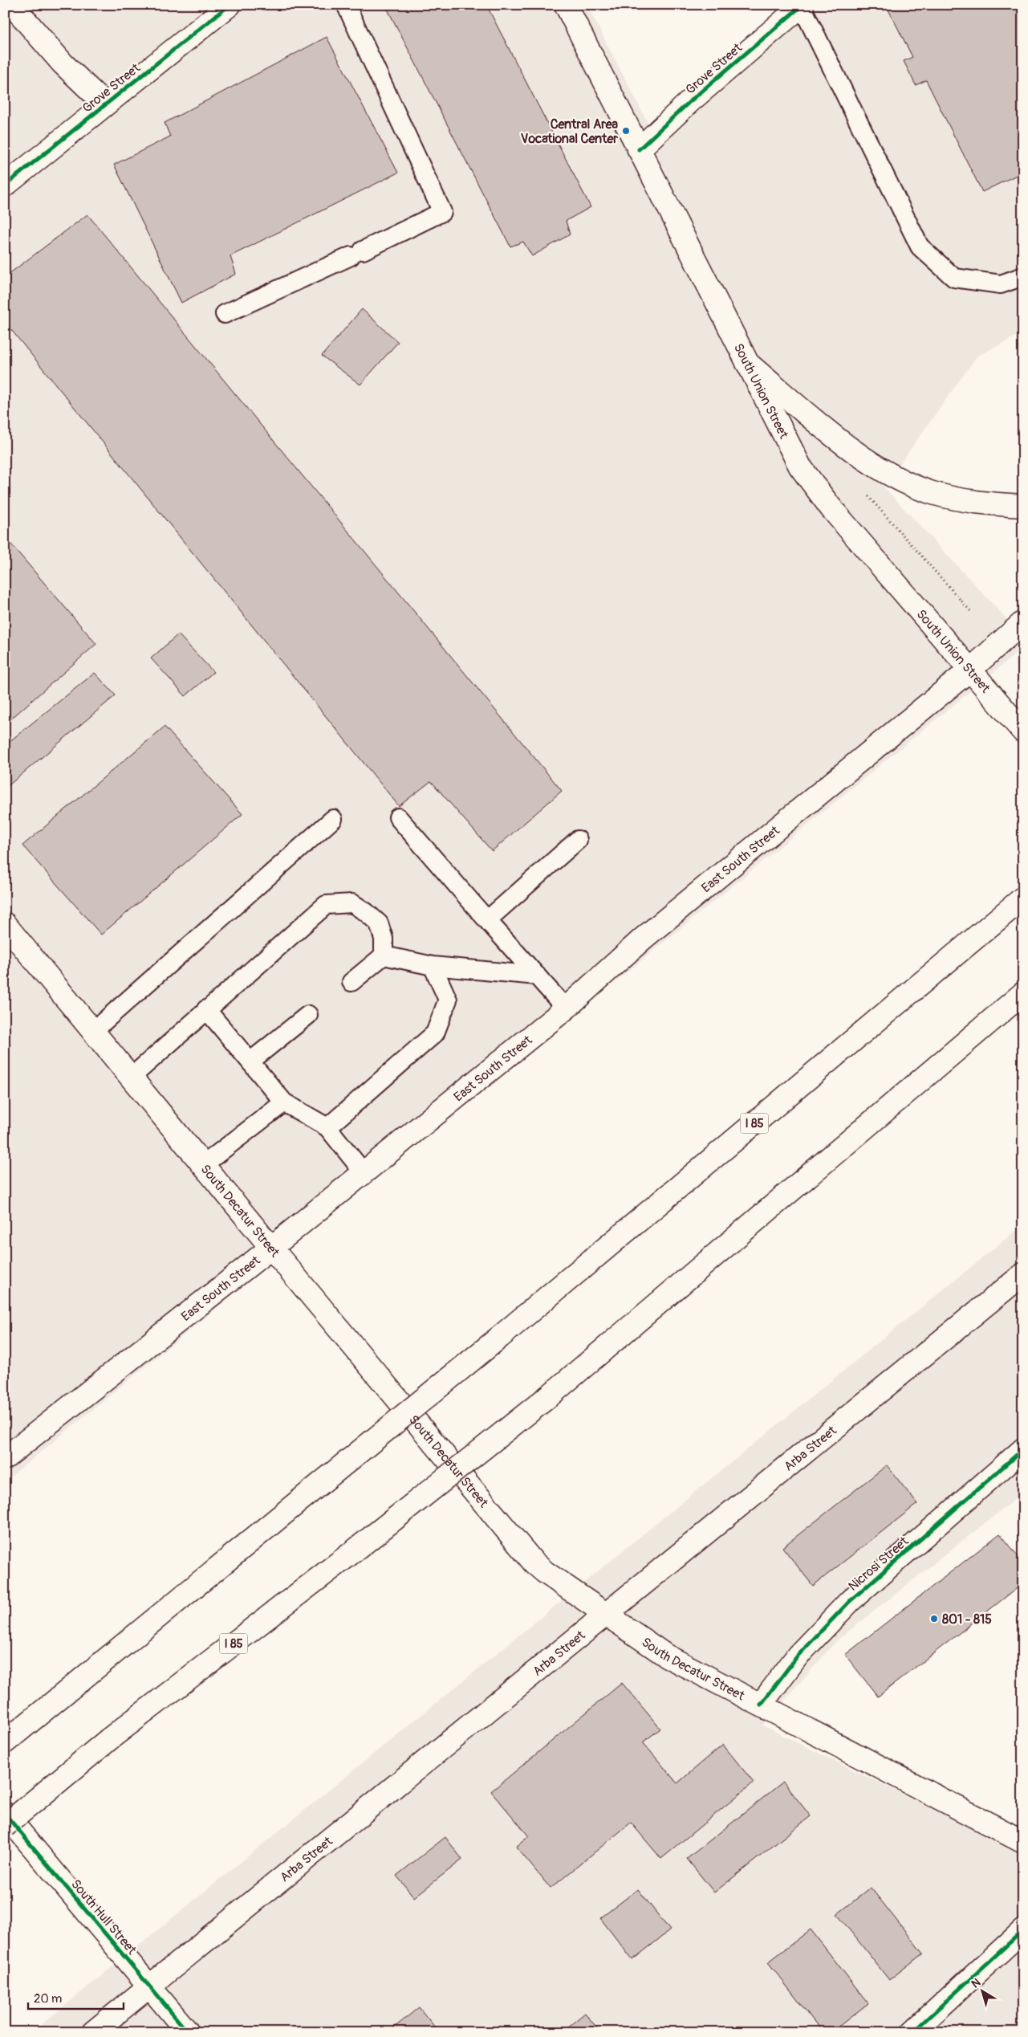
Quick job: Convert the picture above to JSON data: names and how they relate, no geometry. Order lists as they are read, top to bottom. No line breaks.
{"streets":{"main road":["Grove Street","South Union Street","East South Street","I 85","South Decatur Street","Arba Street","Nicrosi Street","South Hull Street"]},"crossings":[["Grove Street","South Union Street"],["South Union Street","East South Street"],["East South Street","South Decatur Street"],["South Decatur Street","Arba Street"],["South Decatur Street","Nicrosi Street"],["Arba Street","South Hull Street"]],"places":["Central Area Vocational Center","801 - 815"],"scale_bar":"20 m","north":"top left"}
